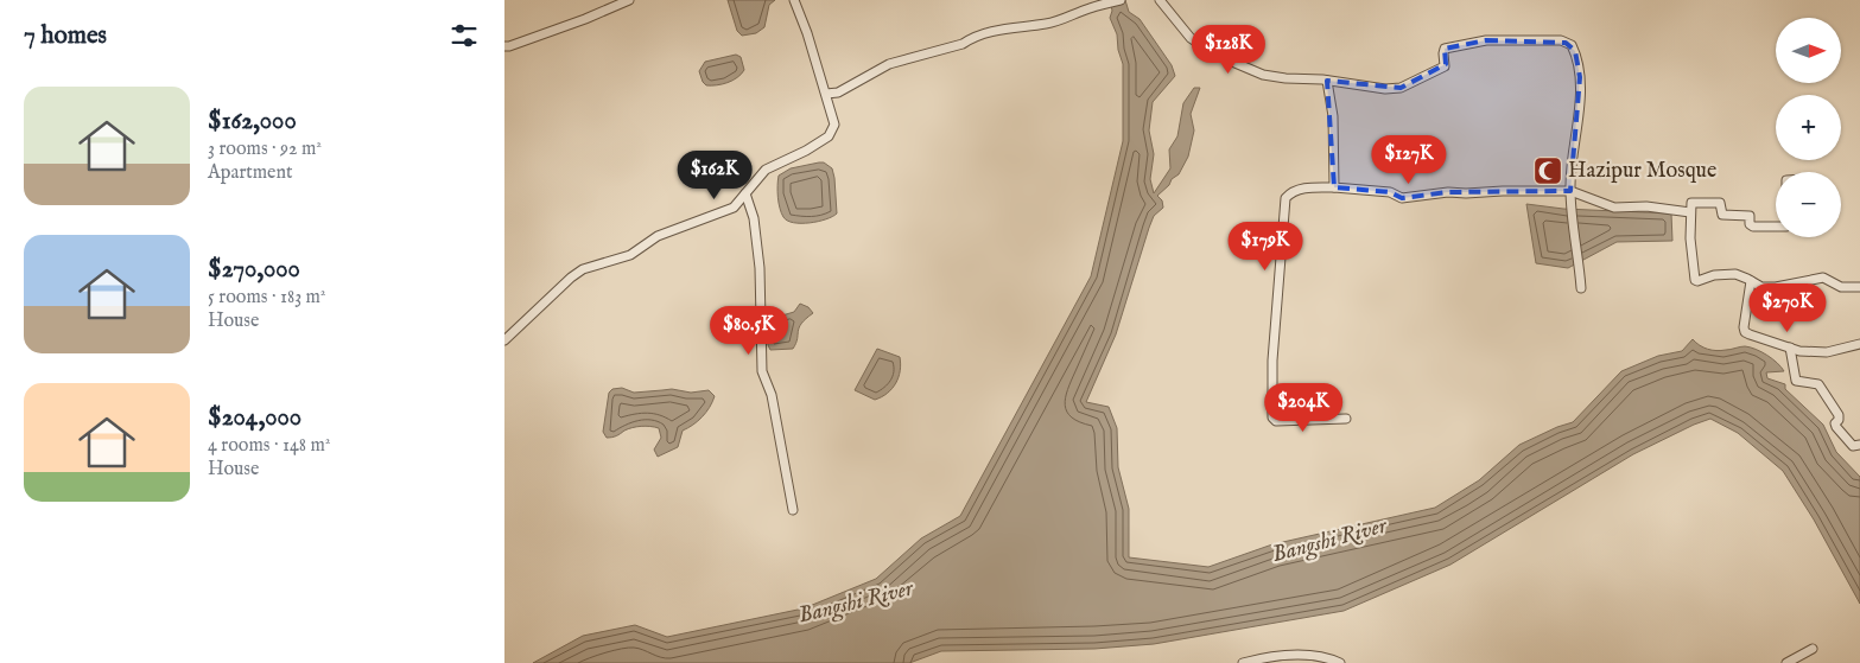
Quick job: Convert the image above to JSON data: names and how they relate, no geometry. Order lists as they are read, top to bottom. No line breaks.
{"water":["Bangshi River"],"places":{"mosque":["Hazipur Mosque"]},"north":"right","page":{"heading":"7 homes","map_buttons":["+","−"],"price":["$128K","$127K","$162K","$179K","$270K","$80.5K","$204K"],"list":[{"name":"$162,000","note":"3 rooms · 92 m² · Apartment"},{"name":"$270,000","note":"5 rooms · 183 m² · House"},{"name":"$204,000","note":"4 rooms · 148 m² · House"}]}}
